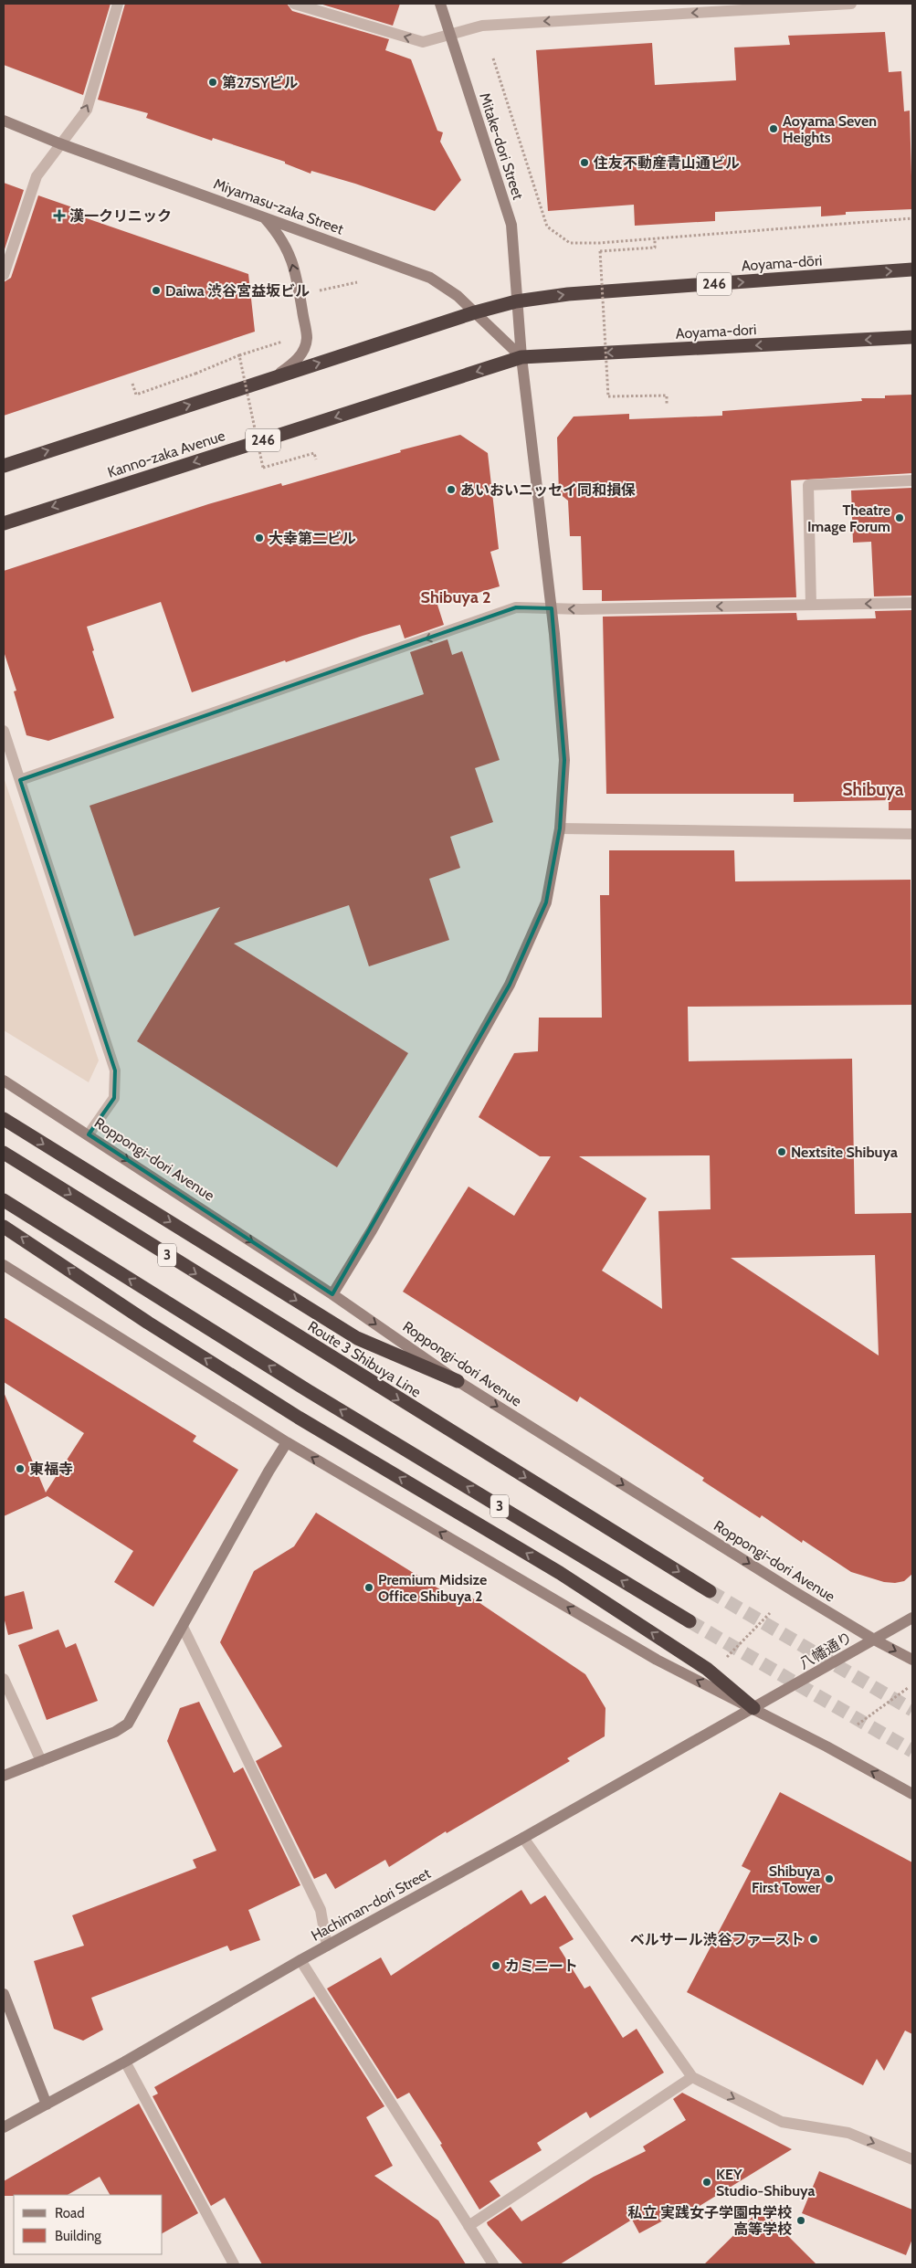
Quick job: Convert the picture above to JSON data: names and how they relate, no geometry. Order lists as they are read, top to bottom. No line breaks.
{"streets":{"highway":["Aoyama-dōri","246","Aoyama-dori","Kanno-zaka Avenue","3","Route 3 Shibuya Line"],"street":["Mitake-dori Street","Miyamasu-zaka Street","Roppongi-dori Avenue","八幡通り","Hachiman-dori Street"]},"crossings":[["Mitake-dori Street","Miyamasu-zaka Street"],["Mitake-dori Street","Aoyama-dōri"],["Mitake-dori Street","246"],["Mitake-dori Street","Aoyama-dori"],["Mitake-dori Street","Kanno-zaka Avenue"],["Mitake-dori Street","Roppongi-dori Avenue"],["Miyamasu-zaka Street","246"],["Miyamasu-zaka Street","Aoyama-dori"],["Miyamasu-zaka Street","Kanno-zaka Avenue"],["Aoyama-dōri","246"],["Aoyama-dori","Kanno-zaka Avenue"],["Roppongi-dori Avenue","八幡通り"],["八幡通り","Hachiman-dori Street"]],"one_way":["Aoyama-dōri","Aoyama-dori","Roppongi-dori Avenue"],"districts":["Shibuya 2","Shibuya"],"places":{"other":["第27SYビル","Aoyama Seven Heights","住友不動産青山通ビル","Daiwa 渋谷宮益坂ビル","あいおいニッセイ同和損保","Theatre Image Forum","大幸第二ビル","Nextsite Shibuya","東福寺","Premium Midsize Office Shibuya 2","Shibuya First Tower","ベルサール渋谷ファースト","カミニート","KEY Studio-Shibuya","私立 実践女子学園中学校 高等学校"],"health":["漢一クリニック"]},"legend":["Road","Building"]}
